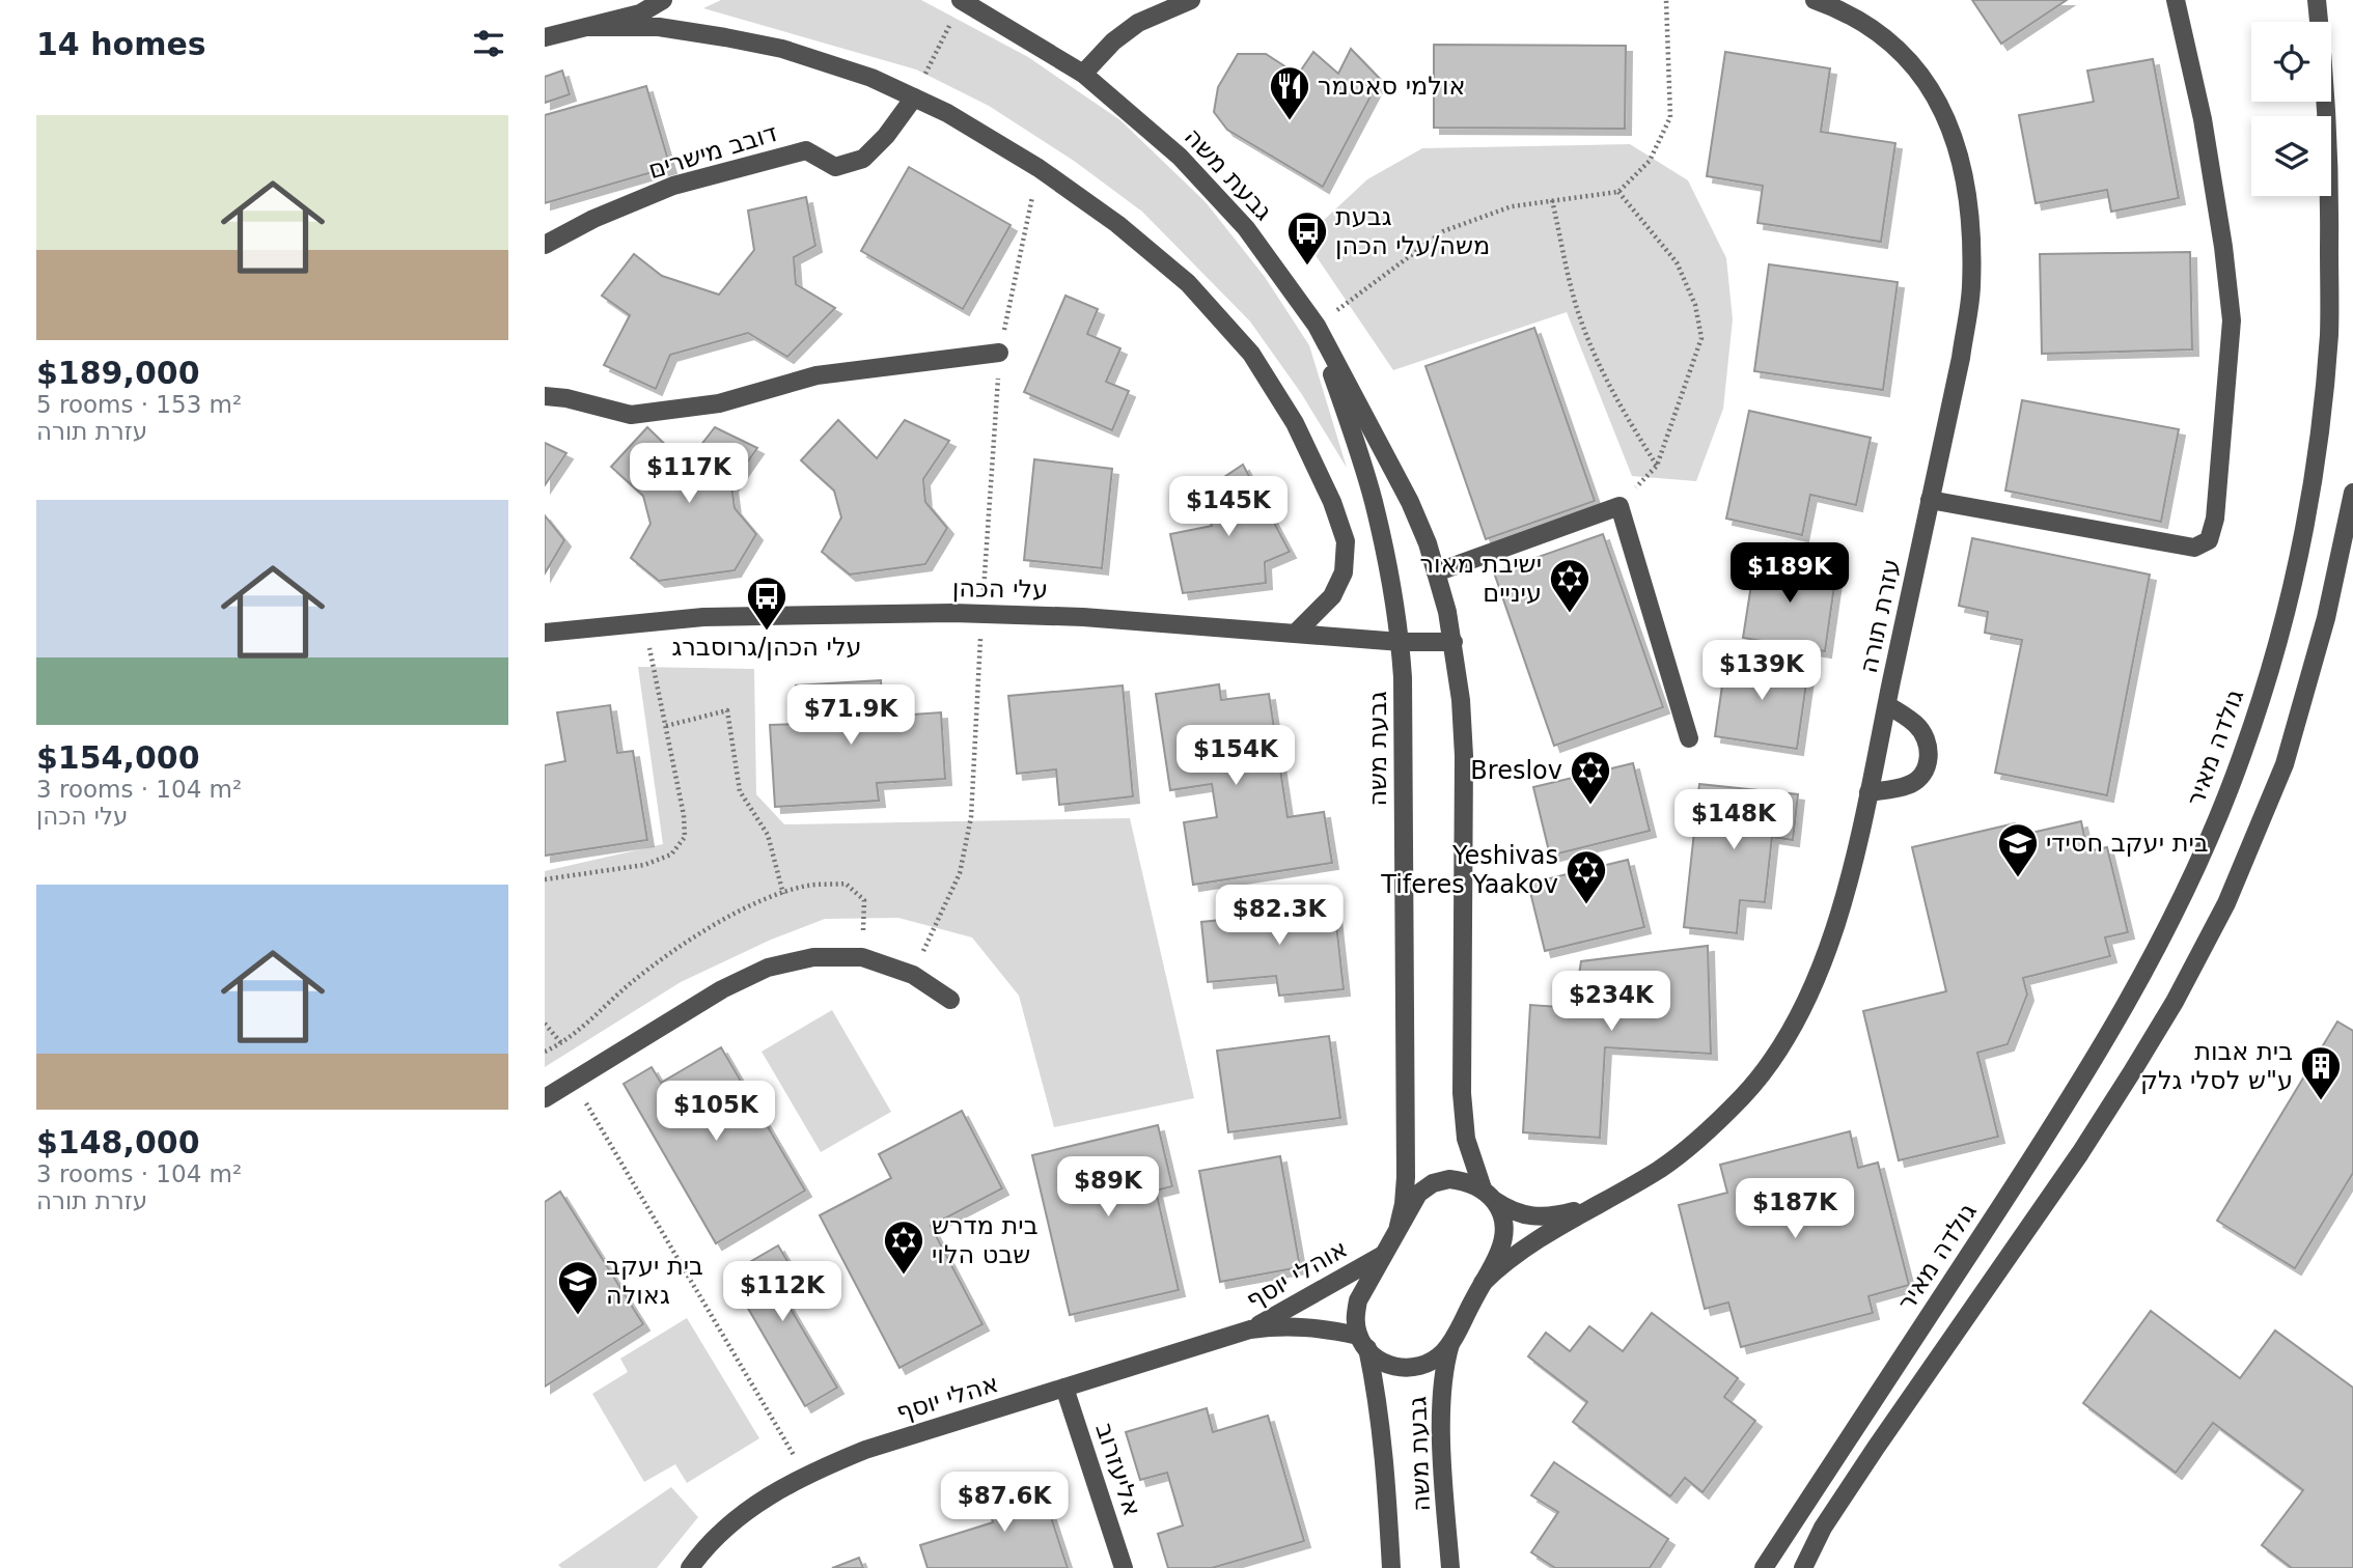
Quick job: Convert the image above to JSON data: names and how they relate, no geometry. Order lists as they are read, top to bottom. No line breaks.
{"streets":{"street":["דובב מישרים","גבעת משה","עלי הכהן","עזרת תורה","גולדה מאיר","אוהלי יוסף","אהלי יוסף","אליעזרוב"]},"crossings":[["גבעת משה","עלי הכהן"],["גבעת משה","עזרת תורה"],["גבעת משה","אוהלי יוסף"],["אוהלי יוסף","אהלי יוסף"],["אהלי יוסף","אליעזרוב"]],"places":{"restaurant":["אולמי סאטמר"],"bus stop":["גבעת משה/עלי הכהן","עלי הכהן/גרוסברג"],"synagogue":["ישיבת מאור עיניים","Breslov","Yeshivas Tiferes Yaakov","בית מדרש שבט הלוי"],"school or university":["בית יעקב חסידי","בית יעקב גאולה"],"building":["בית אבות ע\"ש לסלי גלק"]},"page":{"heading":"14 homes","list":[{"name":"$189,000","note":"5 rooms · 153 m² · עזרת תורה"},{"name":"$154,000","note":"3 rooms · 104 m² · עלי הכהן"},{"name":"$148,000","note":"3 rooms · 104 m² · עזרת תורה"}],"price":["$117K","$145K","$189K","$139K","$71.9K","$154K","$148K","$82.3K","$234K","$105K","$89K","$187K","$112K","$87.6K"]}}
